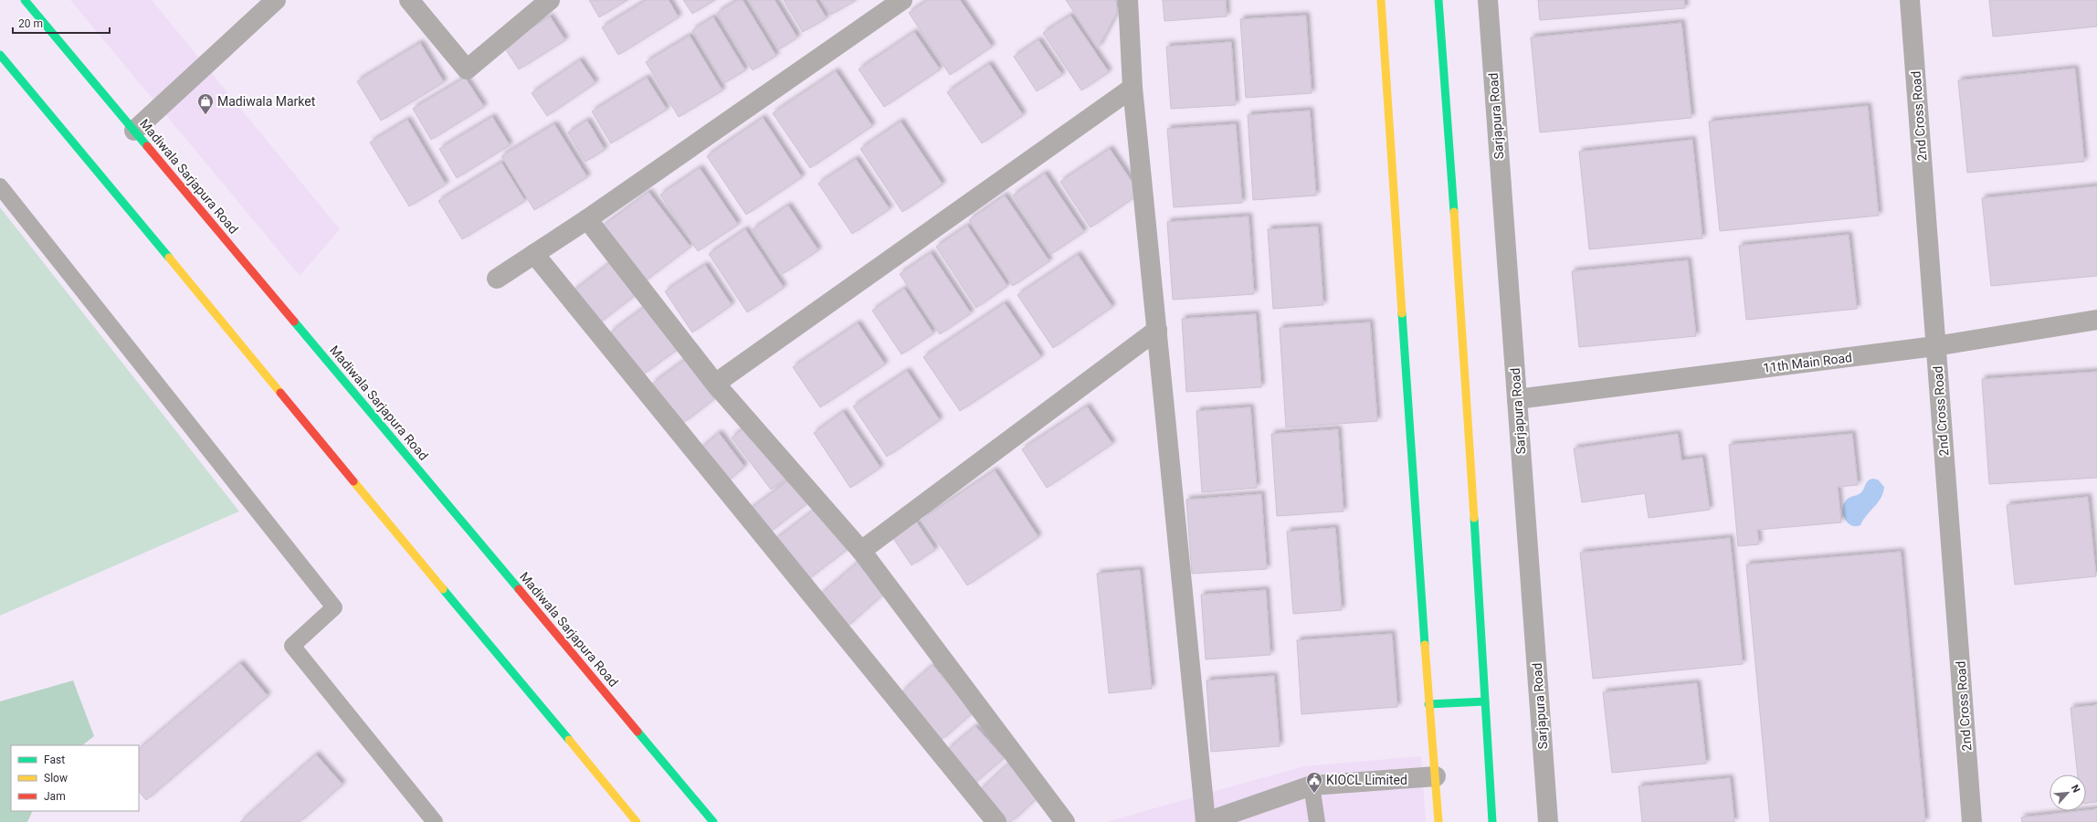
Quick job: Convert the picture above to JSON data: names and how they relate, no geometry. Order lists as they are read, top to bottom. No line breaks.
{"streets":{"main road":["Madiwala Sarjapura Road"],"street":["Sarjapura Road","2nd Cross Road","11th Main Road"]},"crossings":[["Sarjapura Road","11th Main Road"],["2nd Cross Road","11th Main Road"]],"places":{"shop":["Madiwala Market"],"public building":["KIOCL Limited"]},"legend":["Fast","Slow","Jam"],"scale_bar":"20 m","north":"top right"}
